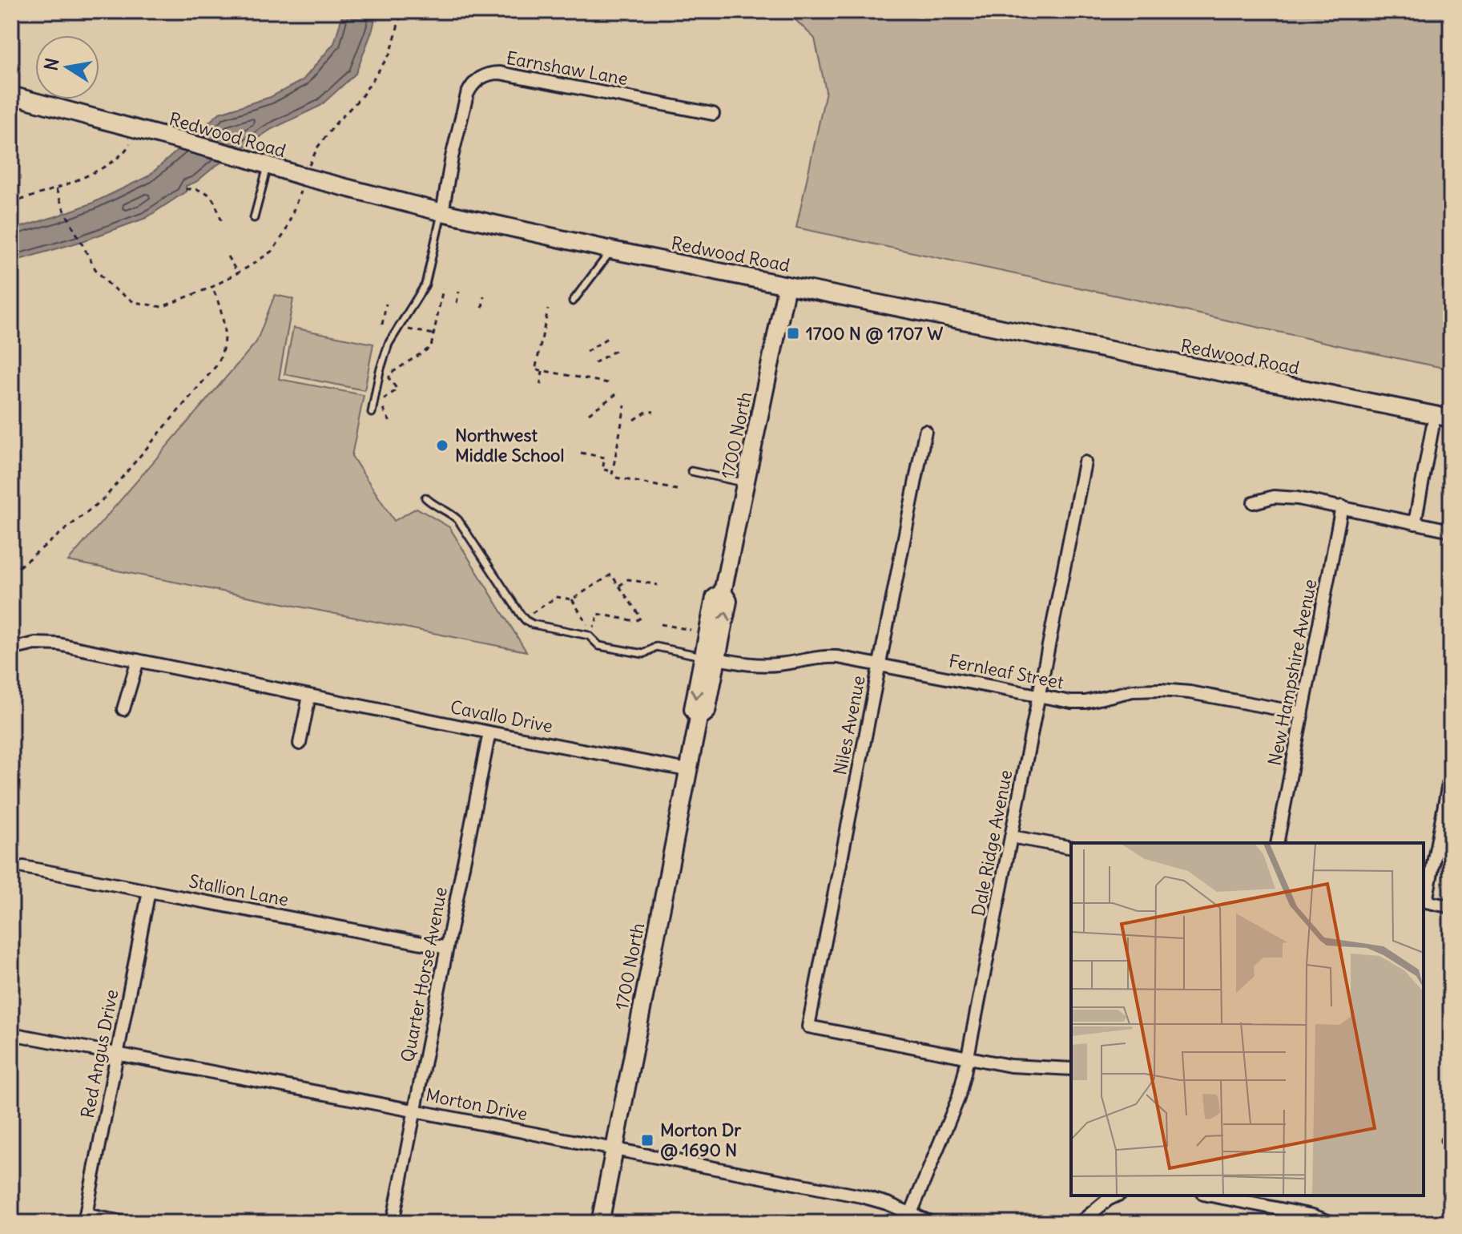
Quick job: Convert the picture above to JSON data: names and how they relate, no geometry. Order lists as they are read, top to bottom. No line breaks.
{"streets":{"main road":["Redwood Road","1700 North"],"street":["Earnshaw Lane","Fernleaf Street","New Hampshire Avenue","Cavallo Drive","Niles Avenue","Dale Ridge Avenue","Stallion Lane","Quarter Horse Avenue","Red Angus Drive","Morton Drive"]},"crossings":[["Earnshaw Lane","Redwood Road"],["Redwood Road","1700 North"],["1700 North","Fernleaf Street"],["1700 North","Cavallo Drive"],["1700 North","Morton Drive"],["Fernleaf Street","New Hampshire Avenue"],["Fernleaf Street","Niles Avenue"],["Fernleaf Street","Dale Ridge Avenue"],["Cavallo Drive","Quarter Horse Avenue"],["Niles Avenue","Dale Ridge Avenue"],["Dale Ridge Avenue","Morton Drive"],["Stallion Lane","Quarter Horse Avenue"],["Stallion Lane","Red Angus Drive"],["Quarter Horse Avenue","Morton Drive"],["Red Angus Drive","Morton Drive"]],"places":{"transit":["1700 N @ 1707 W","Morton Dr @ 1690 N"],"other":["Northwest Middle School"]},"north":"left"}
